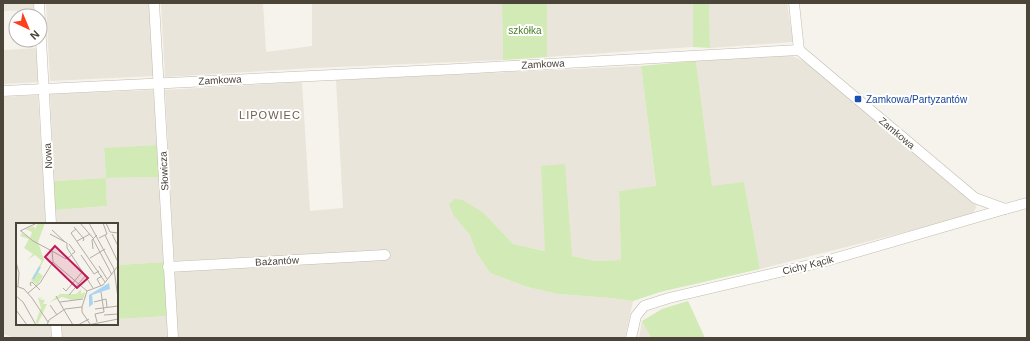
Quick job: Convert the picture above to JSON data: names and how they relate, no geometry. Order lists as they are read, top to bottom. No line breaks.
{"streets":{"street":["Zamkowa","Nowa","Słowicza","Bażantów","Cichy Kącik"]},"crossings":[["Zamkowa","Nowa"],["Zamkowa","Słowicza"],["Zamkowa","Cichy Kącik"],["Słowicza","Bażantów"]],"districts":["LIPOWIEC"],"parks":["szkółka"],"places":{"transit":["Zamkowa/Partyzantów"]},"north":"bottom right"}
